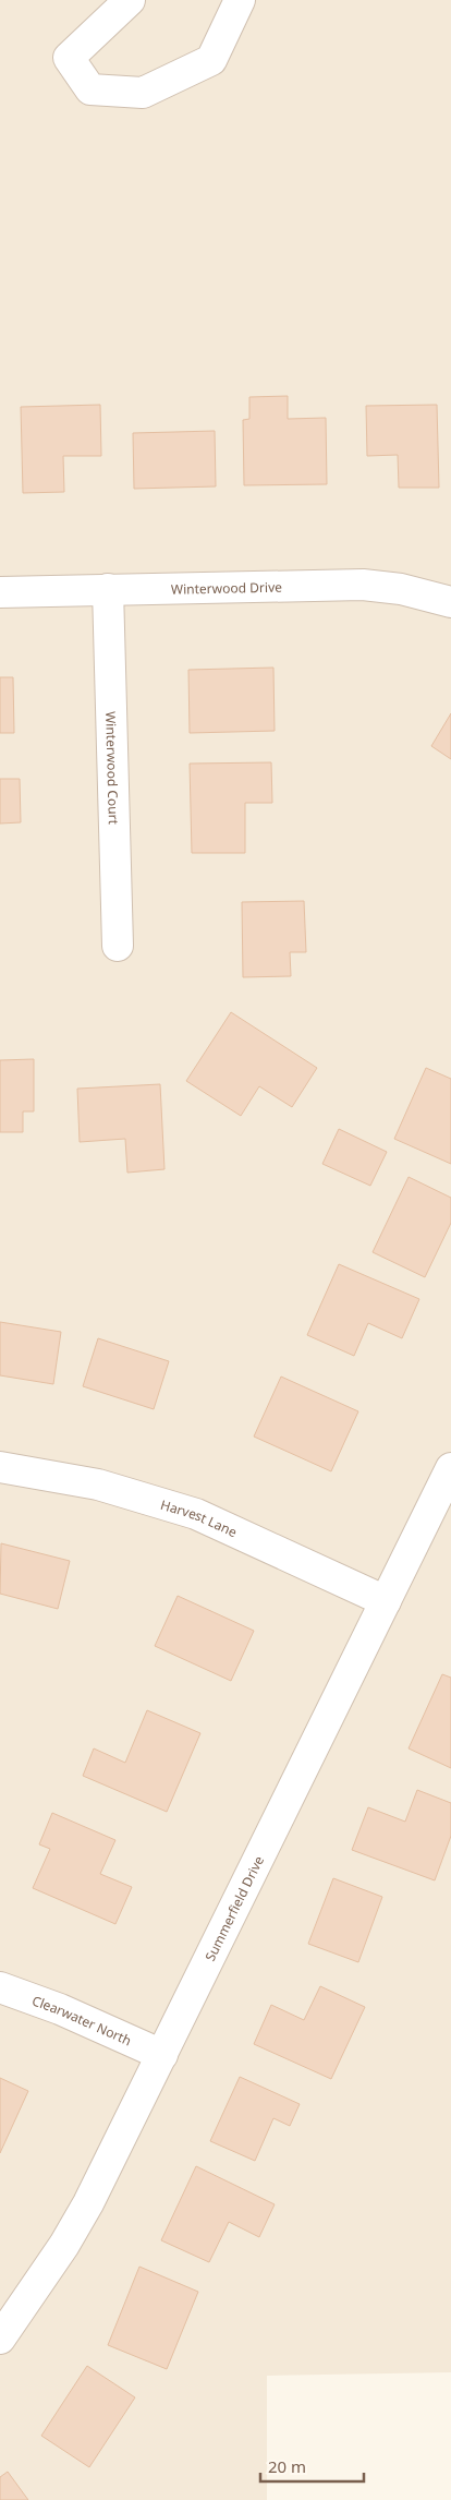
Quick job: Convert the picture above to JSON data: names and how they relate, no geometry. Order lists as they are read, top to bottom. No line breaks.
{"streets":{"street":["Winterwood Drive","Winterwood Court","Harvest Lane","Summerfield Drive","Clearwater North"]},"crossings":[["Winterwood Drive","Winterwood Court"],["Harvest Lane","Summerfield Drive"],["Summerfield Drive","Clearwater North"]],"scale_bar":"20 m"}
